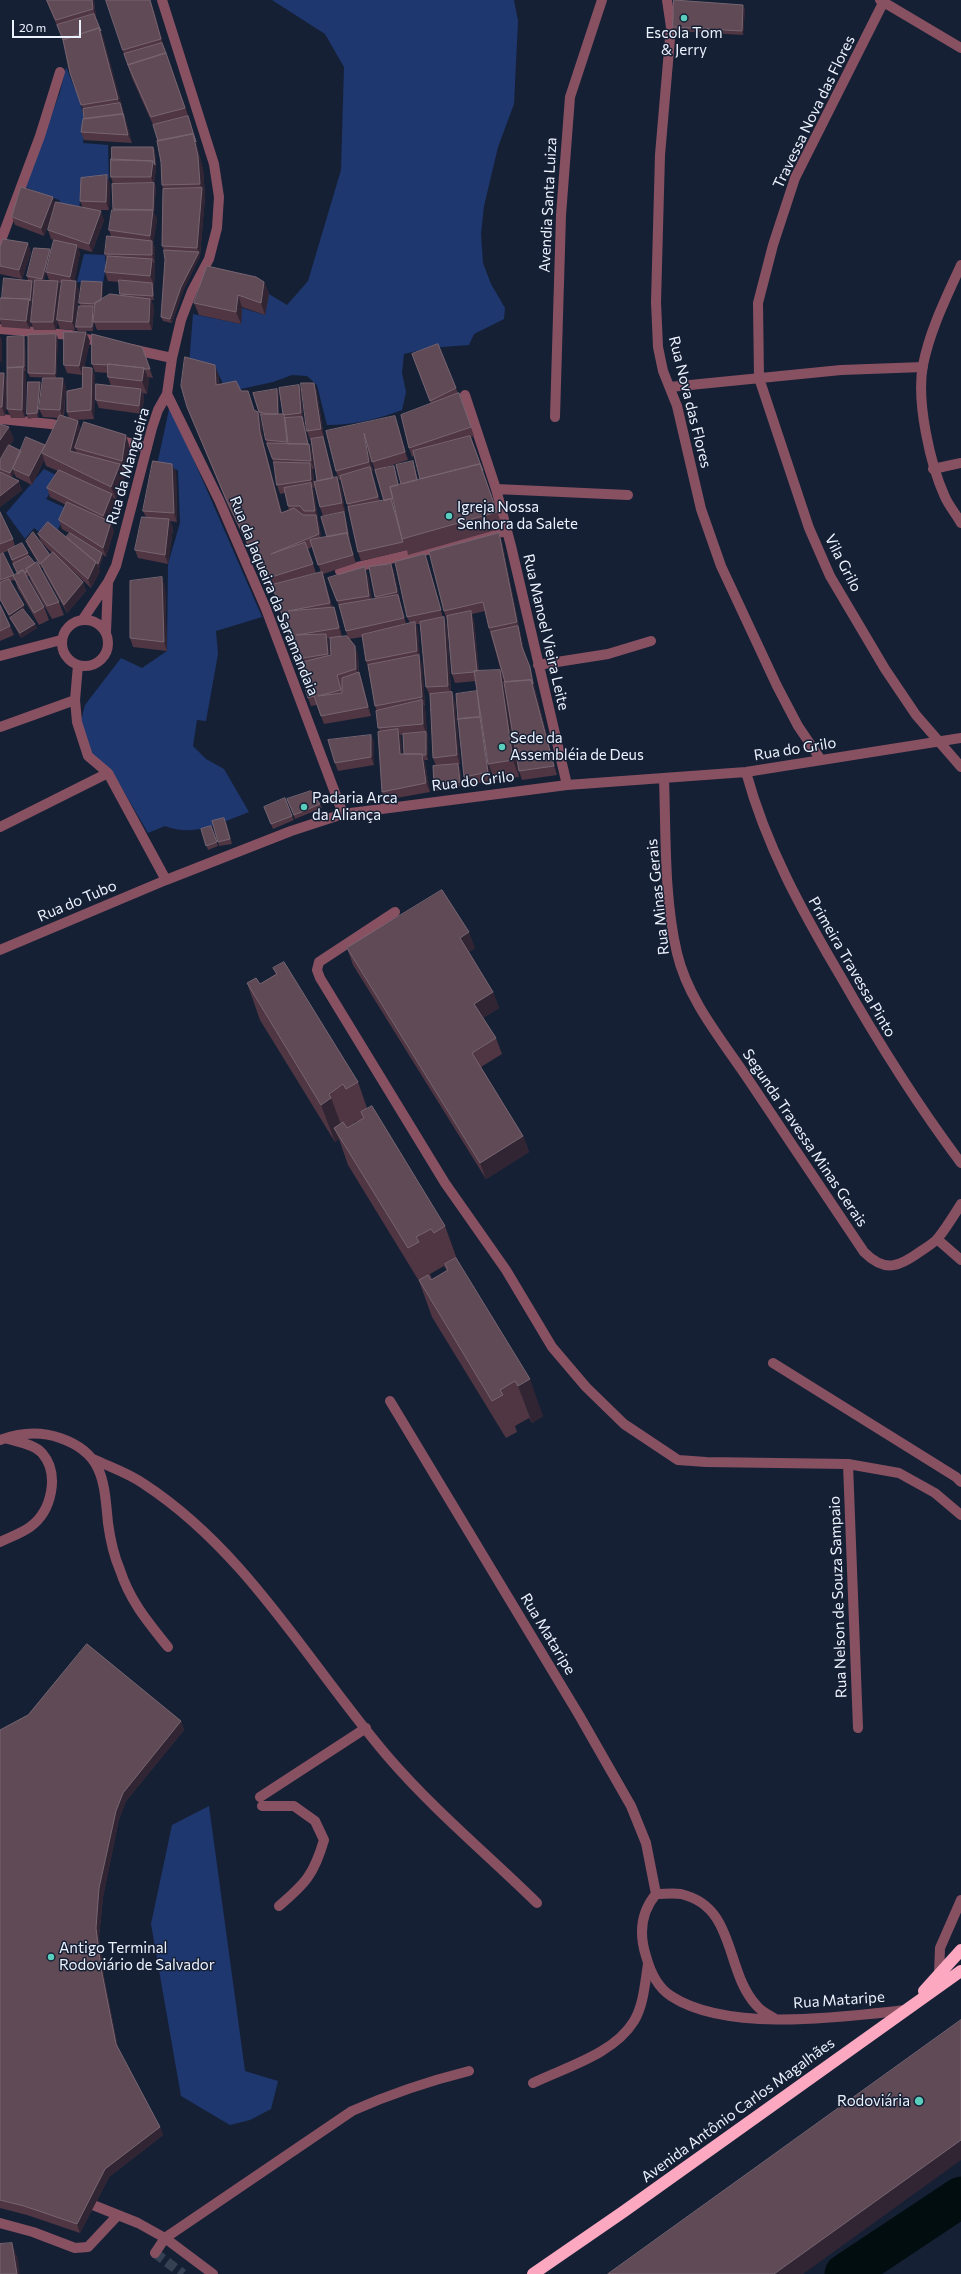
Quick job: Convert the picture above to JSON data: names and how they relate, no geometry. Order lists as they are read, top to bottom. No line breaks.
{"streets":{"highway":["Avenida Antônio Carlos Magalhães"],"street":["Travessa Nova das Flores","Avendia Santa Luiza","Rua Nova das Flores","Rua da Mangueira","Vila Grilo","Rua da Jaqueira da Saramandaia","Rua Manoel Vieira Leite","Rua do Grilo","Rua Minas Gerais","Rua do Tubo","Primeira Travessa Pinto","Segunda Travessa Minas Gerais","Rua Nelson de Souza Sampaio","Rua Mataripe"]},"crossings":[["Travessa Nova das Flores","Vila Grilo"],["Rua Nova das Flores","Rua do Grilo"],["Rua da Mangueira","Rua da Jaqueira da Saramandaia"],["Vila Grilo","Rua do Grilo"],["Rua da Jaqueira da Saramandaia","Rua do Grilo"],["Rua Manoel Vieira Leite","Rua do Grilo"],["Rua do Grilo","Rua Minas Gerais"],["Rua do Grilo","Rua do Tubo"],["Rua do Grilo","Primeira Travessa Pinto"],["Rua Minas Gerais","Segunda Travessa Minas Gerais"],["Rua Mataripe","Avenida Antônio Carlos Magalhães"]],"places":["Escola Tom & Jerry","Igreja Nossa Senhora da Salete","Sede da Assembléia de Deus","Padaria Arca da Aliança","Antigo Terminal Rodoviário de Salvador","Rodoviária"],"scale_bar":"20 m"}
